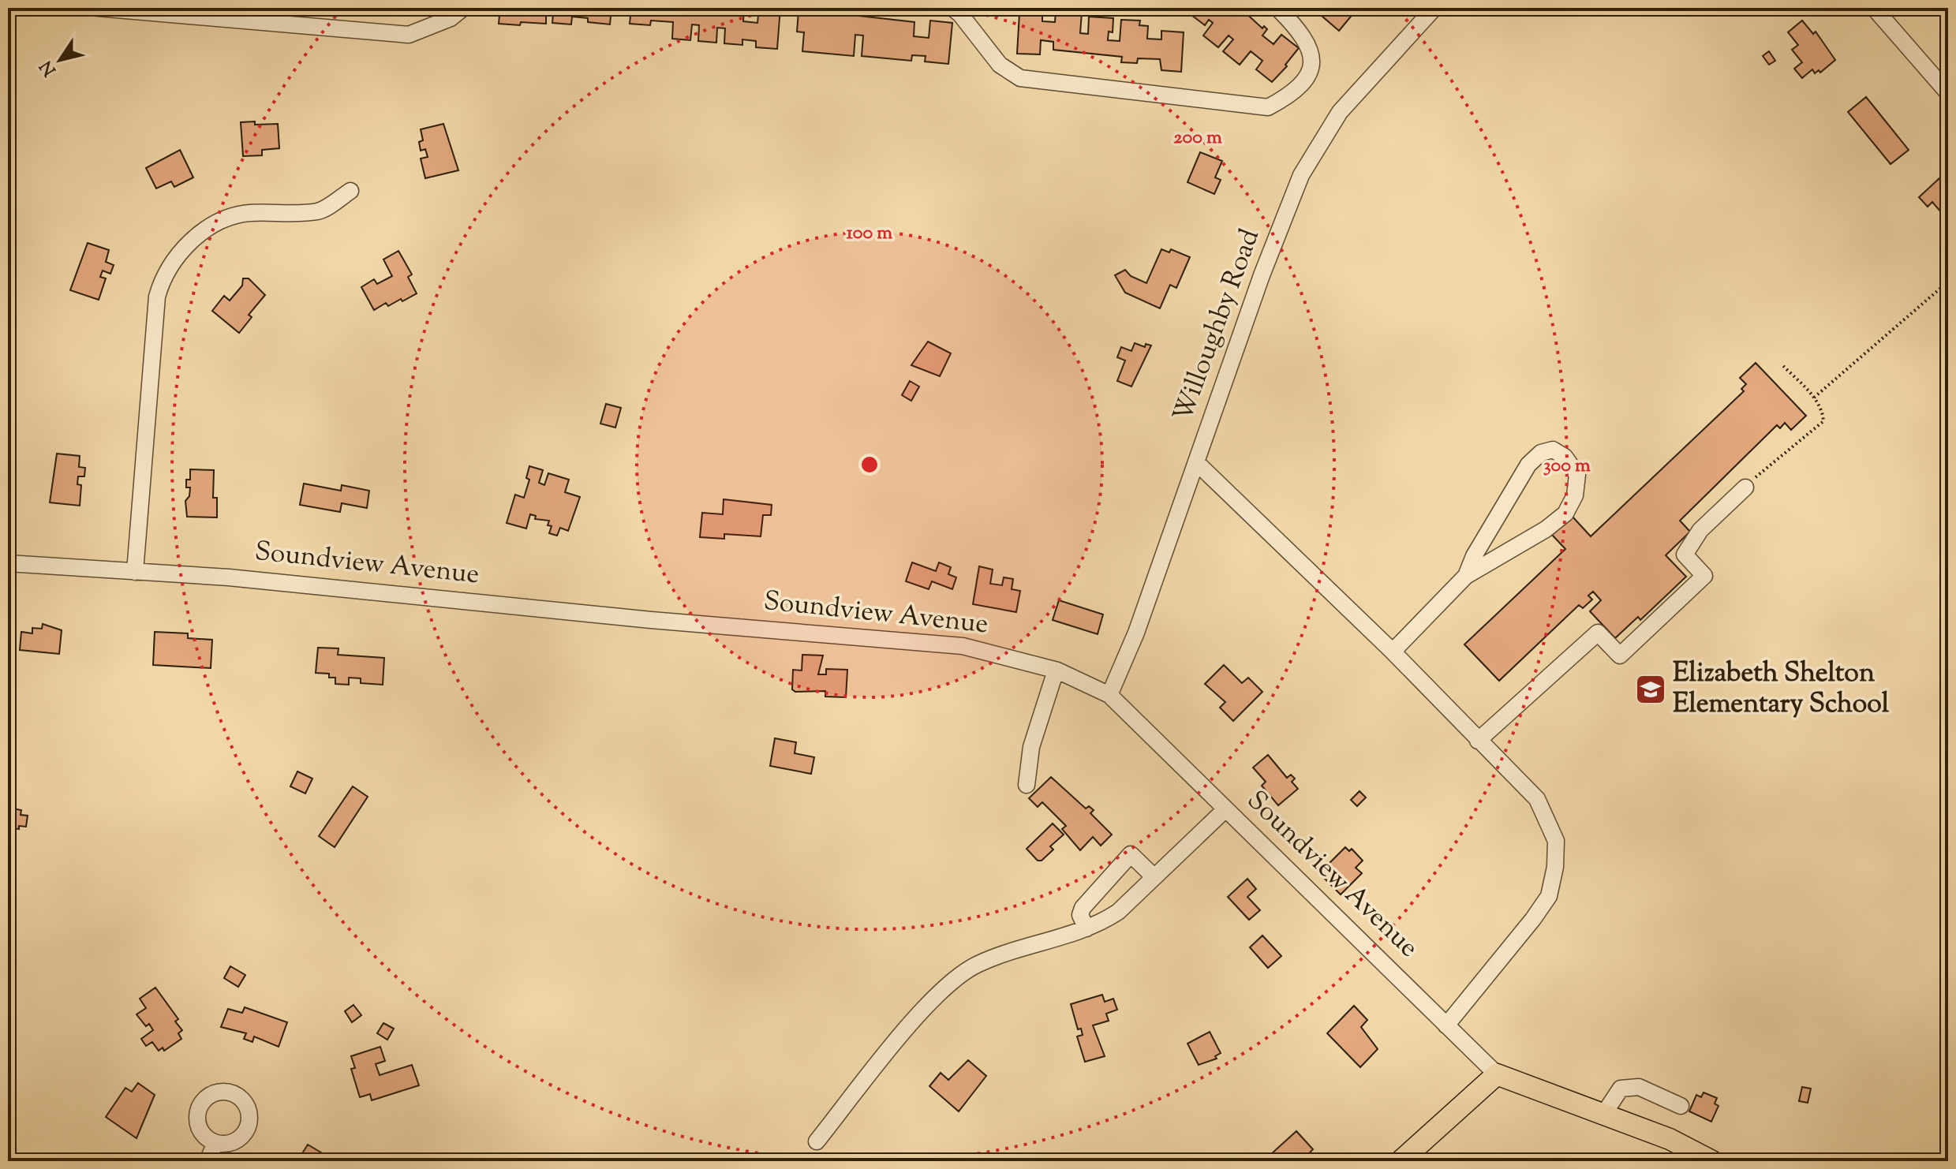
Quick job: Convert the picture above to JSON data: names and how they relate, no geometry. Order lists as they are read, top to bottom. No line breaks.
{"streets":{"main road":["Soundview Avenue"],"street":["Willoughby Road"]},"crossings":[["Willoughby Road","Soundview Avenue"]],"places":{"school or university":["Elizabeth Shelton Elementary School"]},"north":"bottom left","rings":["200 m","100 m","300 m"]}
